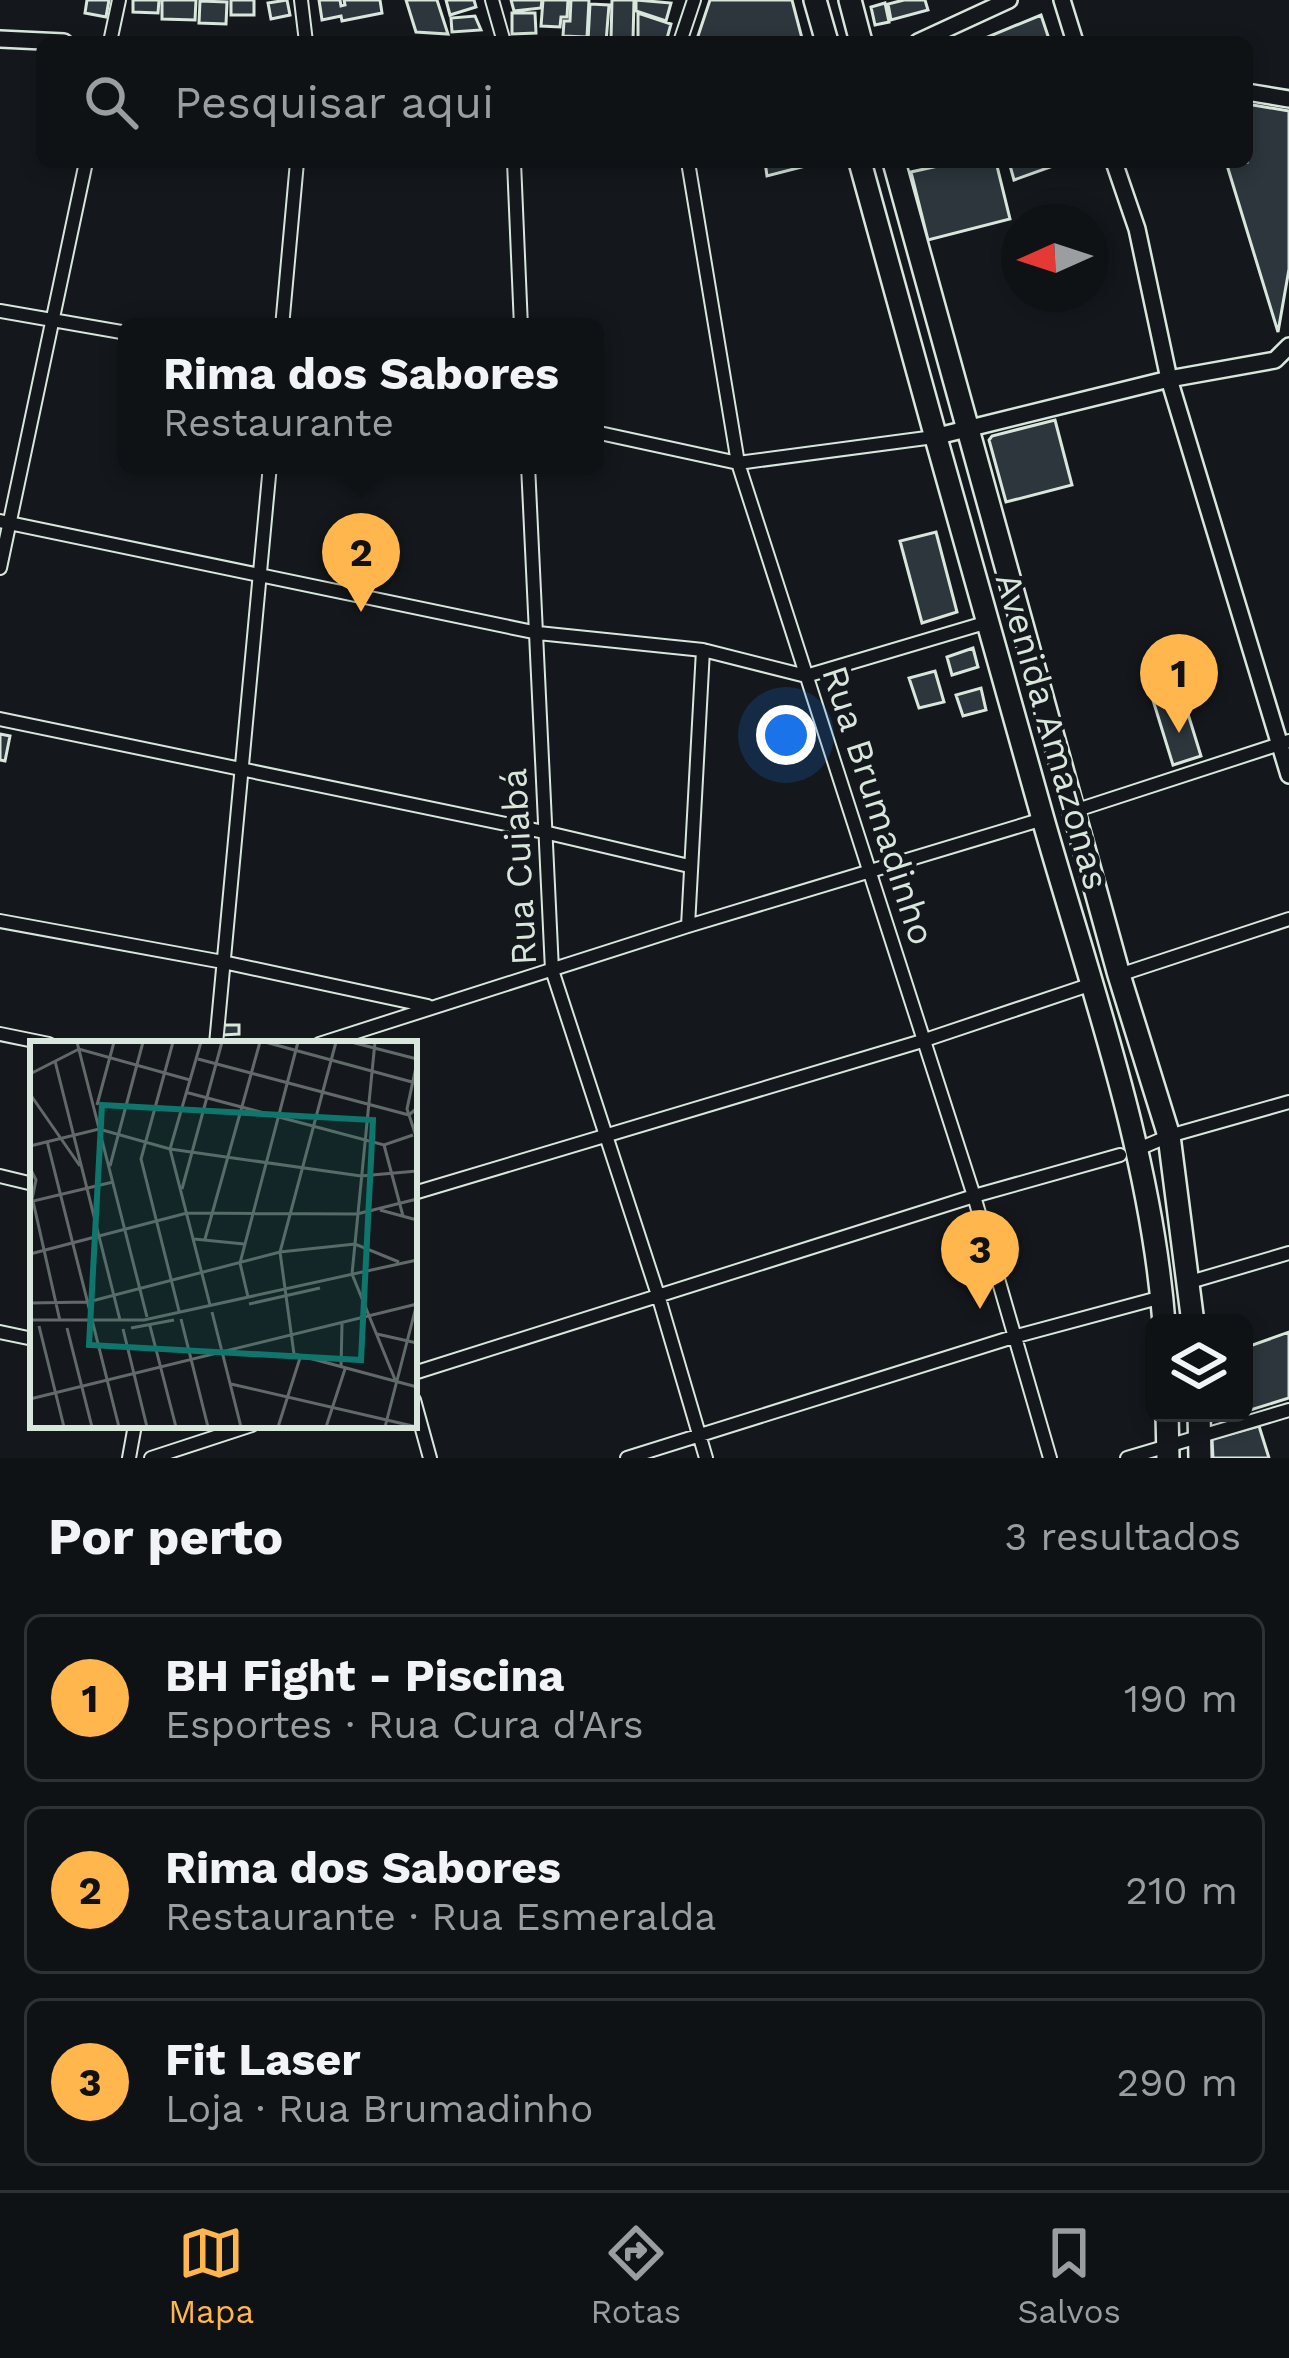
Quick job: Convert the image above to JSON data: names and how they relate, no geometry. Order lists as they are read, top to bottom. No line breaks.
{"streets":{"main road":["Avenida Amazonas"],"street":["Rua Brumadinho","Rua Cuiabá"]},"north":"left","page":{"search":"Pesquisar aqui","popup":["Rima dos Sabores","Restaurante"],"pins":["2","1","3"],"heading":["Por perto","3 resultados"],"list":[{"mark":"1","name":"BH Fight - Piscina","note":"Esportes · Rua Cura d'Ars","value":"190 m"},{"mark":"2","name":"Rima dos Sabores","note":"Restaurante · Rua Esmeralda","value":"210 m"},{"mark":"3","name":"Fit Laser","note":"Loja · Rua Brumadinho","value":"290 m"}],"nav":["Mapa","Rotas","Salvos"]}}
